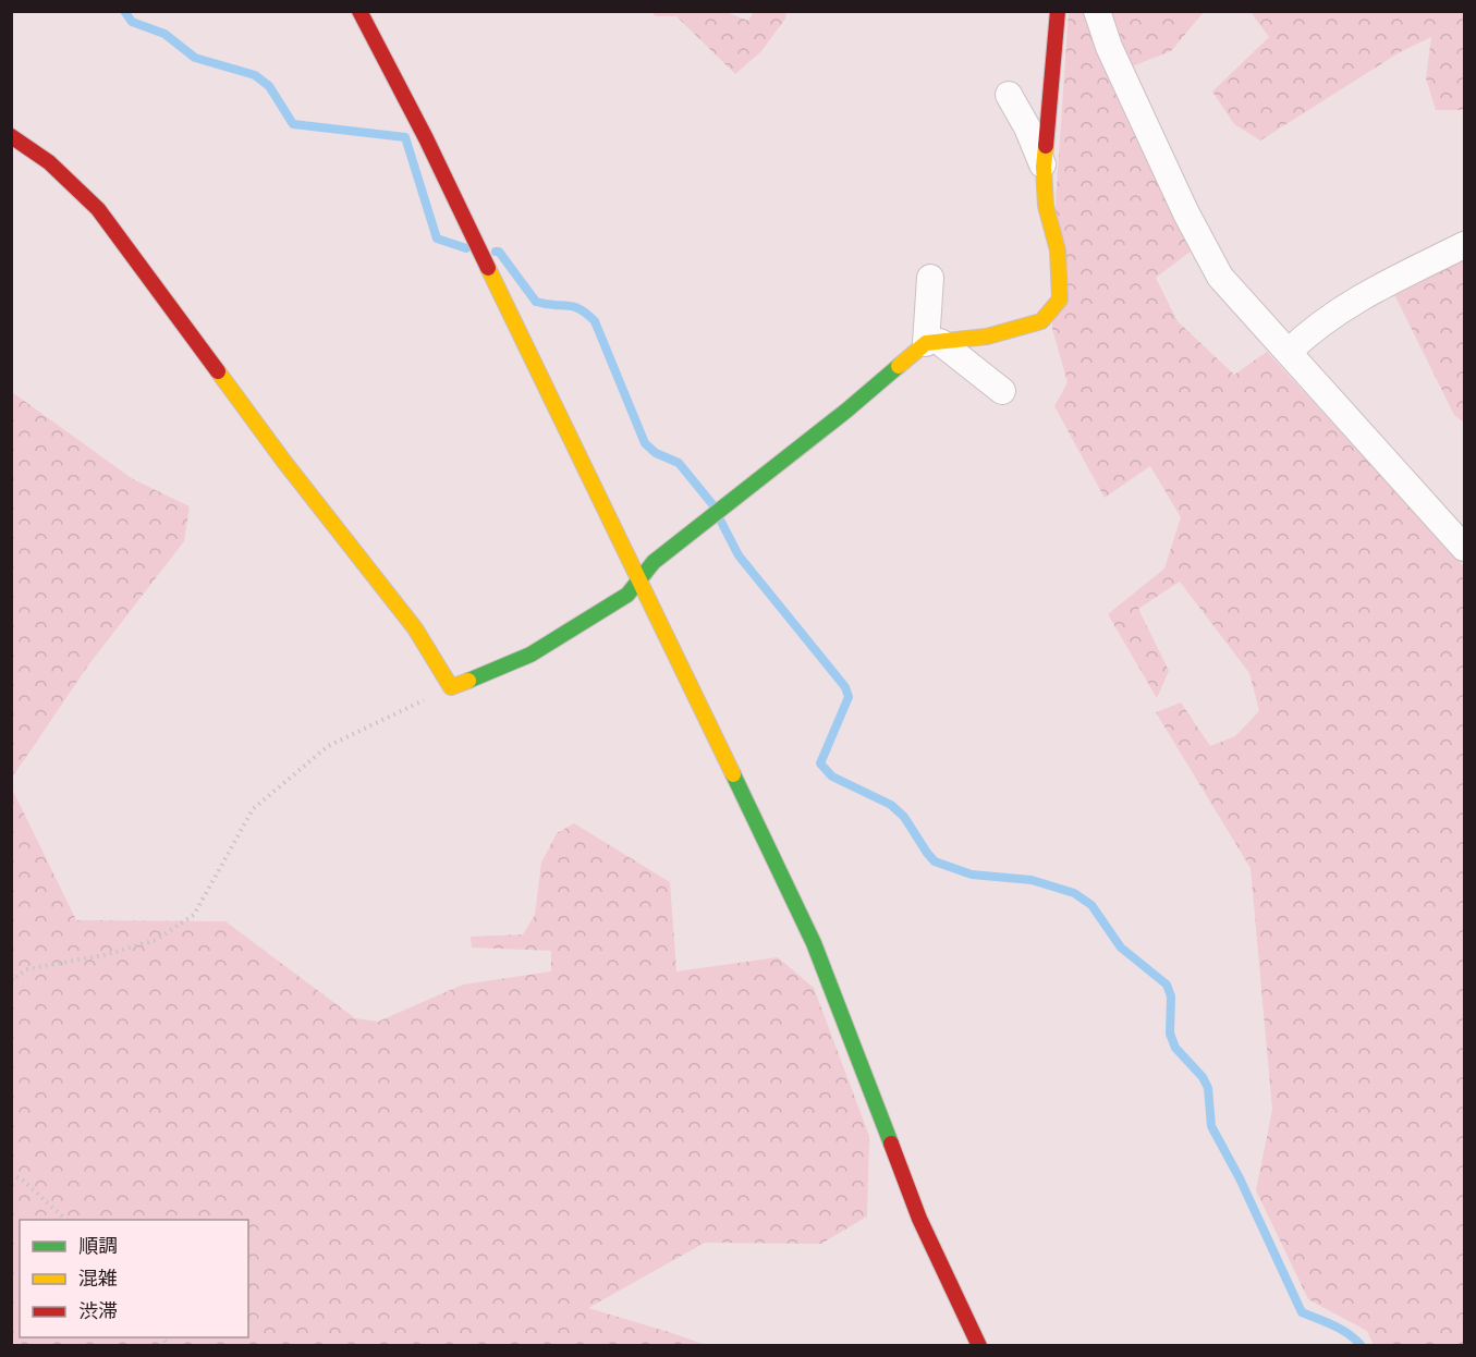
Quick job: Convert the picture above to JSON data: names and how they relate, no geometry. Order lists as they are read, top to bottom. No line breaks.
{"legend":["順調","混雑","渋滞"]}
